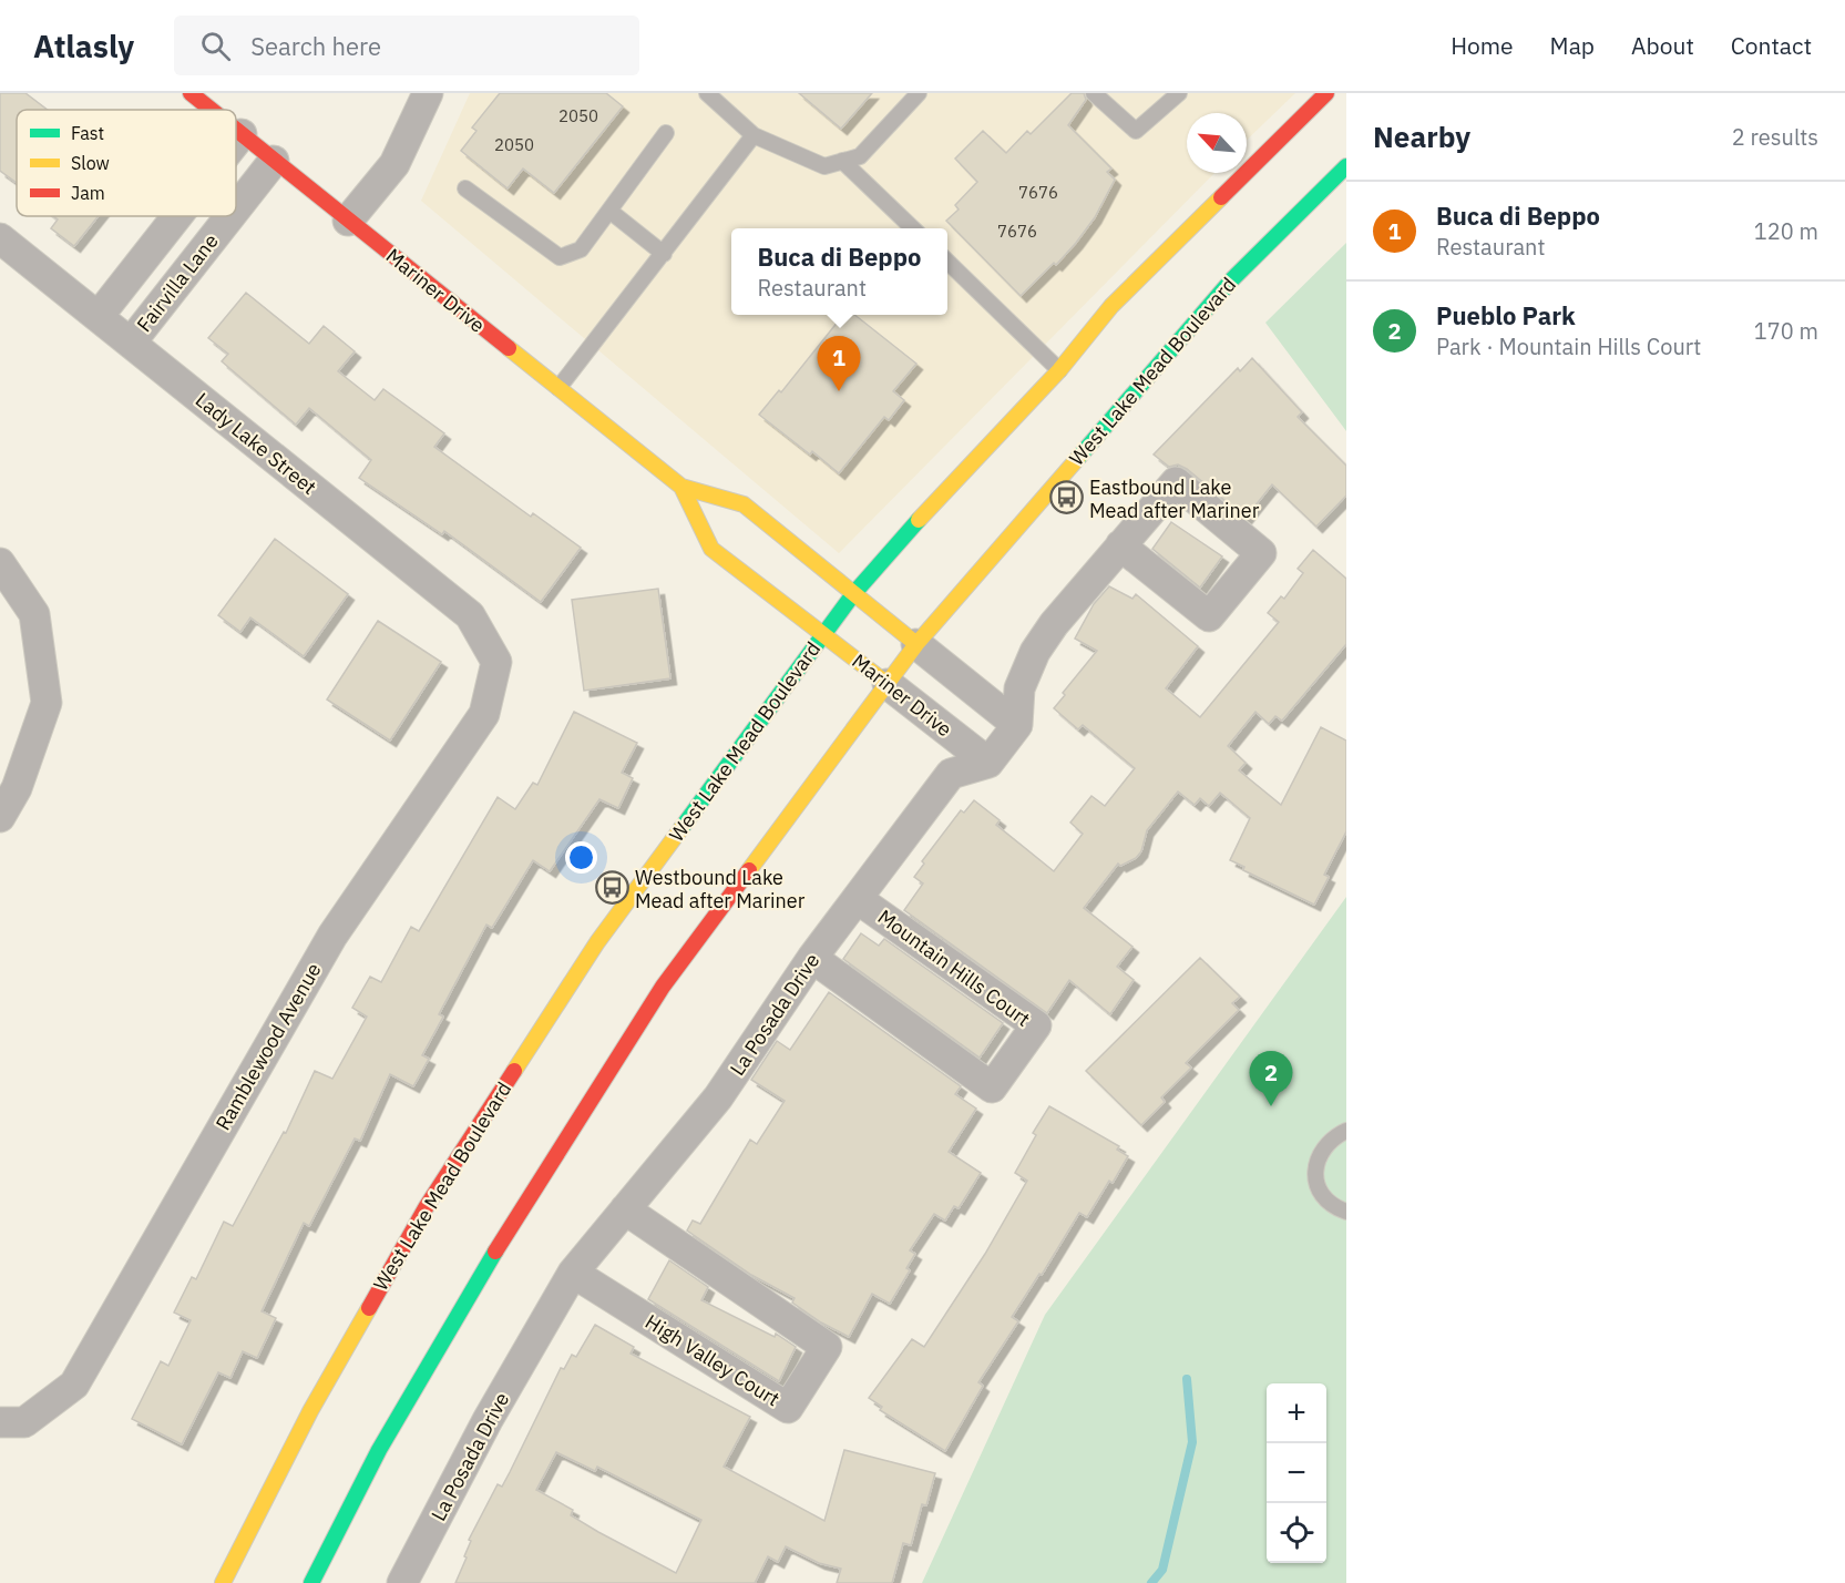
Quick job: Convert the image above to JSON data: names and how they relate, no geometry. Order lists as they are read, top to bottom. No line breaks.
{"streets":{"main road":["Mariner Drive","West Lake Mead Boulevard"],"street":["Fairvilla Lane","Lady Lake Street","Mountain Hills Court","La Posada Drive","Ramblewood Avenue","High Valley Court"]},"crossings":[["Fairvilla Lane","Mariner Drive"],["Fairvilla Lane","Lady Lake Street"],["Mariner Drive","West Lake Mead Boulevard"],["Mariner Drive","La Posada Drive"],["Lady Lake Street","Ramblewood Avenue"],["Mountain Hills Court","La Posada Drive"],["La Posada Drive","High Valley Court"]],"places":{"bus stop":["Eastbound Lake Mead after Mariner","Westbound Lake Mead after Mariner"]},"house_numbers":["2050","2050","7676","7676"],"legend":["Fast","Slow","Jam"],"north":"top left","page":{"header":"Atlasly","search":"Search here","nav":["Home","Map","About","Contact"],"heading":["Nearby","2 results"],"list":[{"mark":"1","name":"Buca di Beppo","note":"Restaurant","value":"120 m"},{"mark":"2","name":"Pueblo Park","note":"Park · Mountain Hills Court","value":"170 m"}],"popup":["Buca di Beppo","Restaurant"],"pins":["1","2"],"map_buttons":["+","−"]}}
